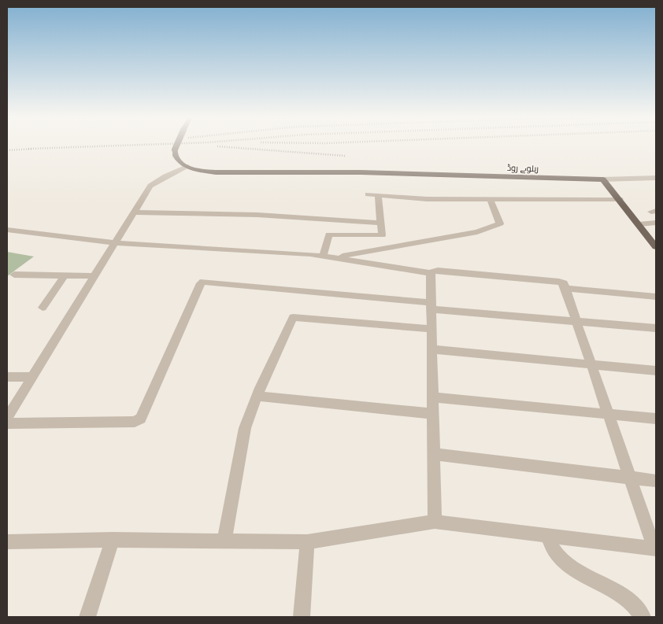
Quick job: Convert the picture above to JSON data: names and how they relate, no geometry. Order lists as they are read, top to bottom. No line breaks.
{"streets":{"main road":["ریلوے روڈ"]}}
